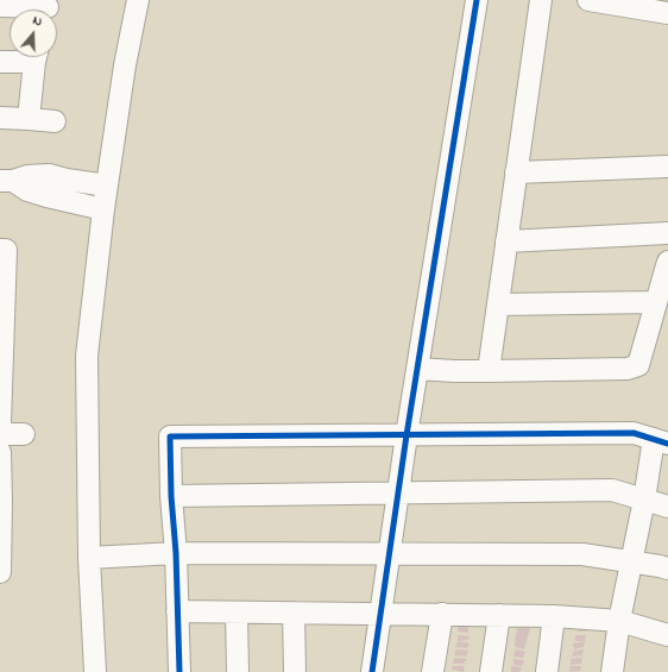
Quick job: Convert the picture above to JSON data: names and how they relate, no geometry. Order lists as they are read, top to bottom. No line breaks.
{"north":"top"}
